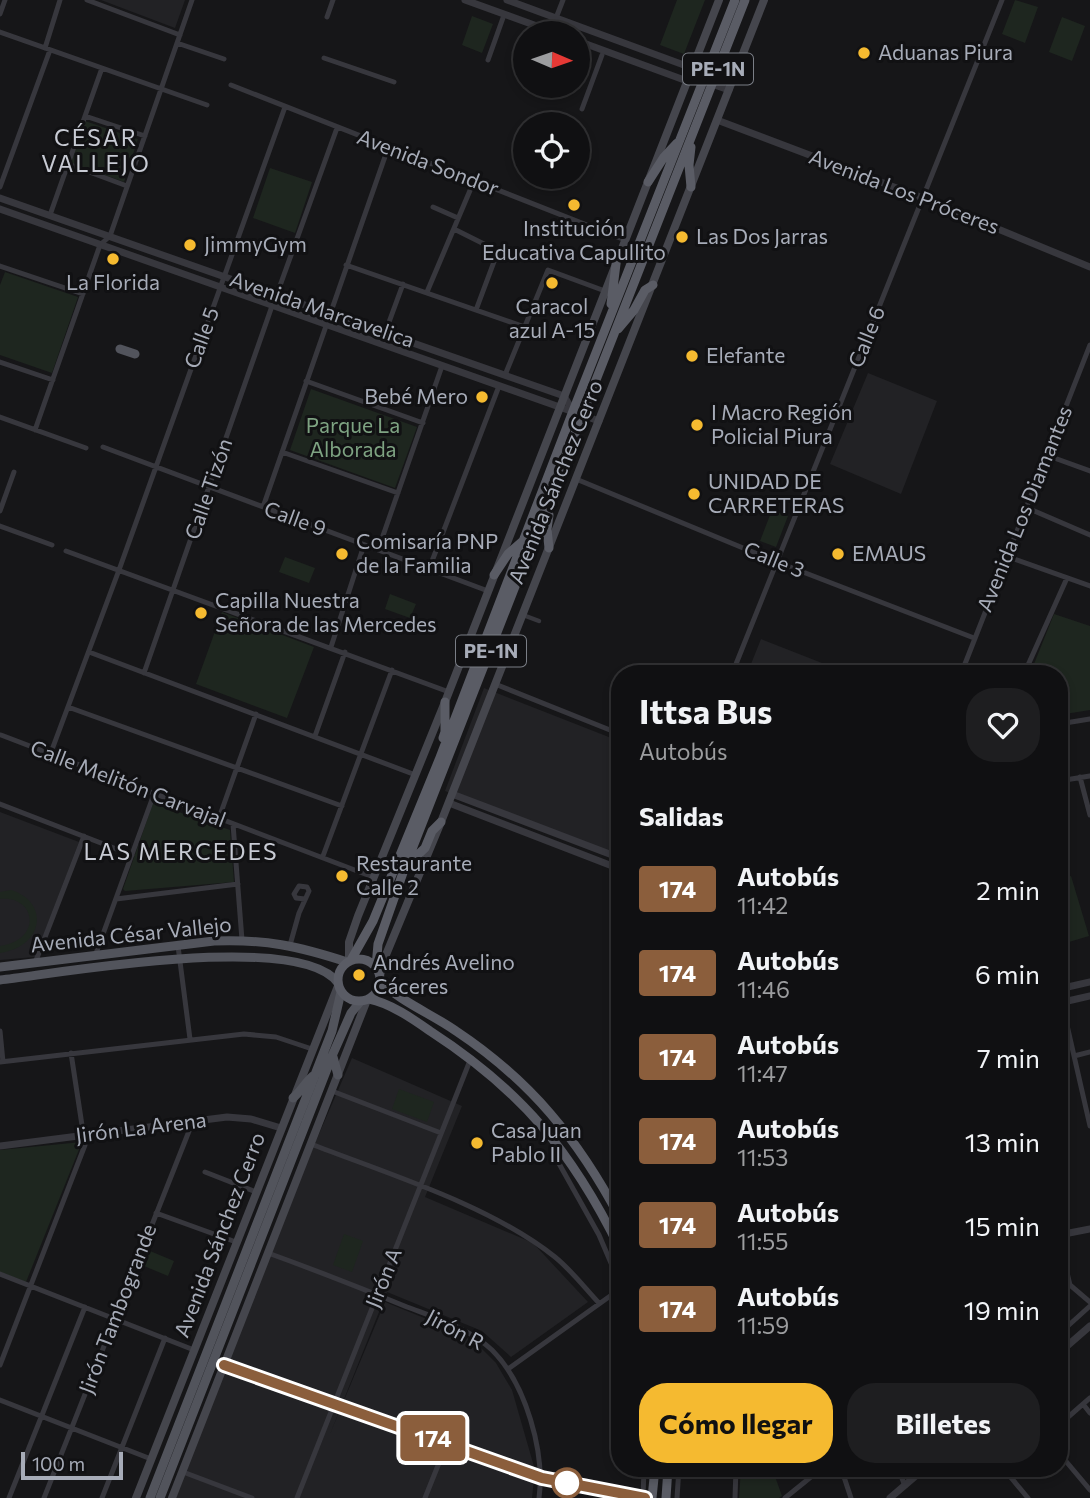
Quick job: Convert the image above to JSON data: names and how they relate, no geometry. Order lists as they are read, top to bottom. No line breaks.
{"streets":{"highway":["PE-1N","Avenida Sánchez Cerro"],"main road":["Avenida César Vallejo"],"street":["Avenida Sondor","Avenida Los Próceres","Avenida Marcavelica","Calle 6","Calle 5","Calle Tizón","Avenida Los Diamantes","Calle 9","Calle 3","Calle Melitón Carvajal","Jirón La Arena","Jirón A","Jirón Tambogrande","Jirón R"]},"crossings":[["PE-1N","Avenida Sánchez Cerro"],["PE-1N","Avenida César Vallejo"],["Avenida Sondor","Calle 5"],["Avenida Sondor","Avenida Sánchez Cerro"],["Avenida Los Próceres","Calle 6"],["Avenida Los Próceres","Avenida Sánchez Cerro"],["Avenida Marcavelica","Calle 5"],["Avenida Marcavelica","Avenida Sánchez Cerro"],["Avenida Marcavelica","Calle Tizón"],["Calle 6","Calle 3"],["Calle 5","Calle 9"],["Calle 5","Calle Melitón Carvajal"],["Avenida Sánchez Cerro","Calle 9"],["Avenida Sánchez Cerro","Calle 3"],["Avenida Sánchez Cerro","Calle Melitón Carvajal"],["Avenida Sánchez Cerro","Avenida César Vallejo"],["Avenida Sánchez Cerro","Jirón La Arena"],["Calle Tizón","Calle 9"],["Avenida Los Diamantes","Calle 3"],["Jirón La Arena","Jirón Tambogrande"],["Jirón A","Jirón R"]],"districts":["CÉSAR VALLEJO","LAS MERCEDES"],"parks":["Parque La Alborada"],"places":["Aduanas Piura","Institución Educativa Capullito","Las Dos Jarras","JimmyGym","La Florida","Caracol azul A-15","Elefante","Bebé Mero","I Macro Región Policial Piura","UNIDAD DE CARRETERAS","Comisaría PNP de la Familia","EMAUS","Capilla Nuestra Señora de las Mercedes","Restaurante Calle 2","Andrés Avelino Cáceres","Casa Juan Pablo II"],"lines":["bus line 174"],"scale_bar":"100 m","north":"right","page":{"on_map":"174","heading":[["Ittsa Bus","Autobús"],"Salidas"],"list":[{"mark":"174","name":"Autobús","note":"11:42","value":"2 min"},{"mark":"174","name":"Autobús","note":"11:46","value":"6 min"},{"mark":"174","name":"Autobús","note":"11:47","value":"7 min"},{"mark":"174","name":"Autobús","note":"11:53","value":"13 min"},{"mark":"174","name":"Autobús","note":"11:55","value":"15 min"},{"mark":"174","name":"Autobús","note":"11:59","value":"19 min"}],"buttons":["Cómo llegar","Billetes"],"scale":"100 m"}}
